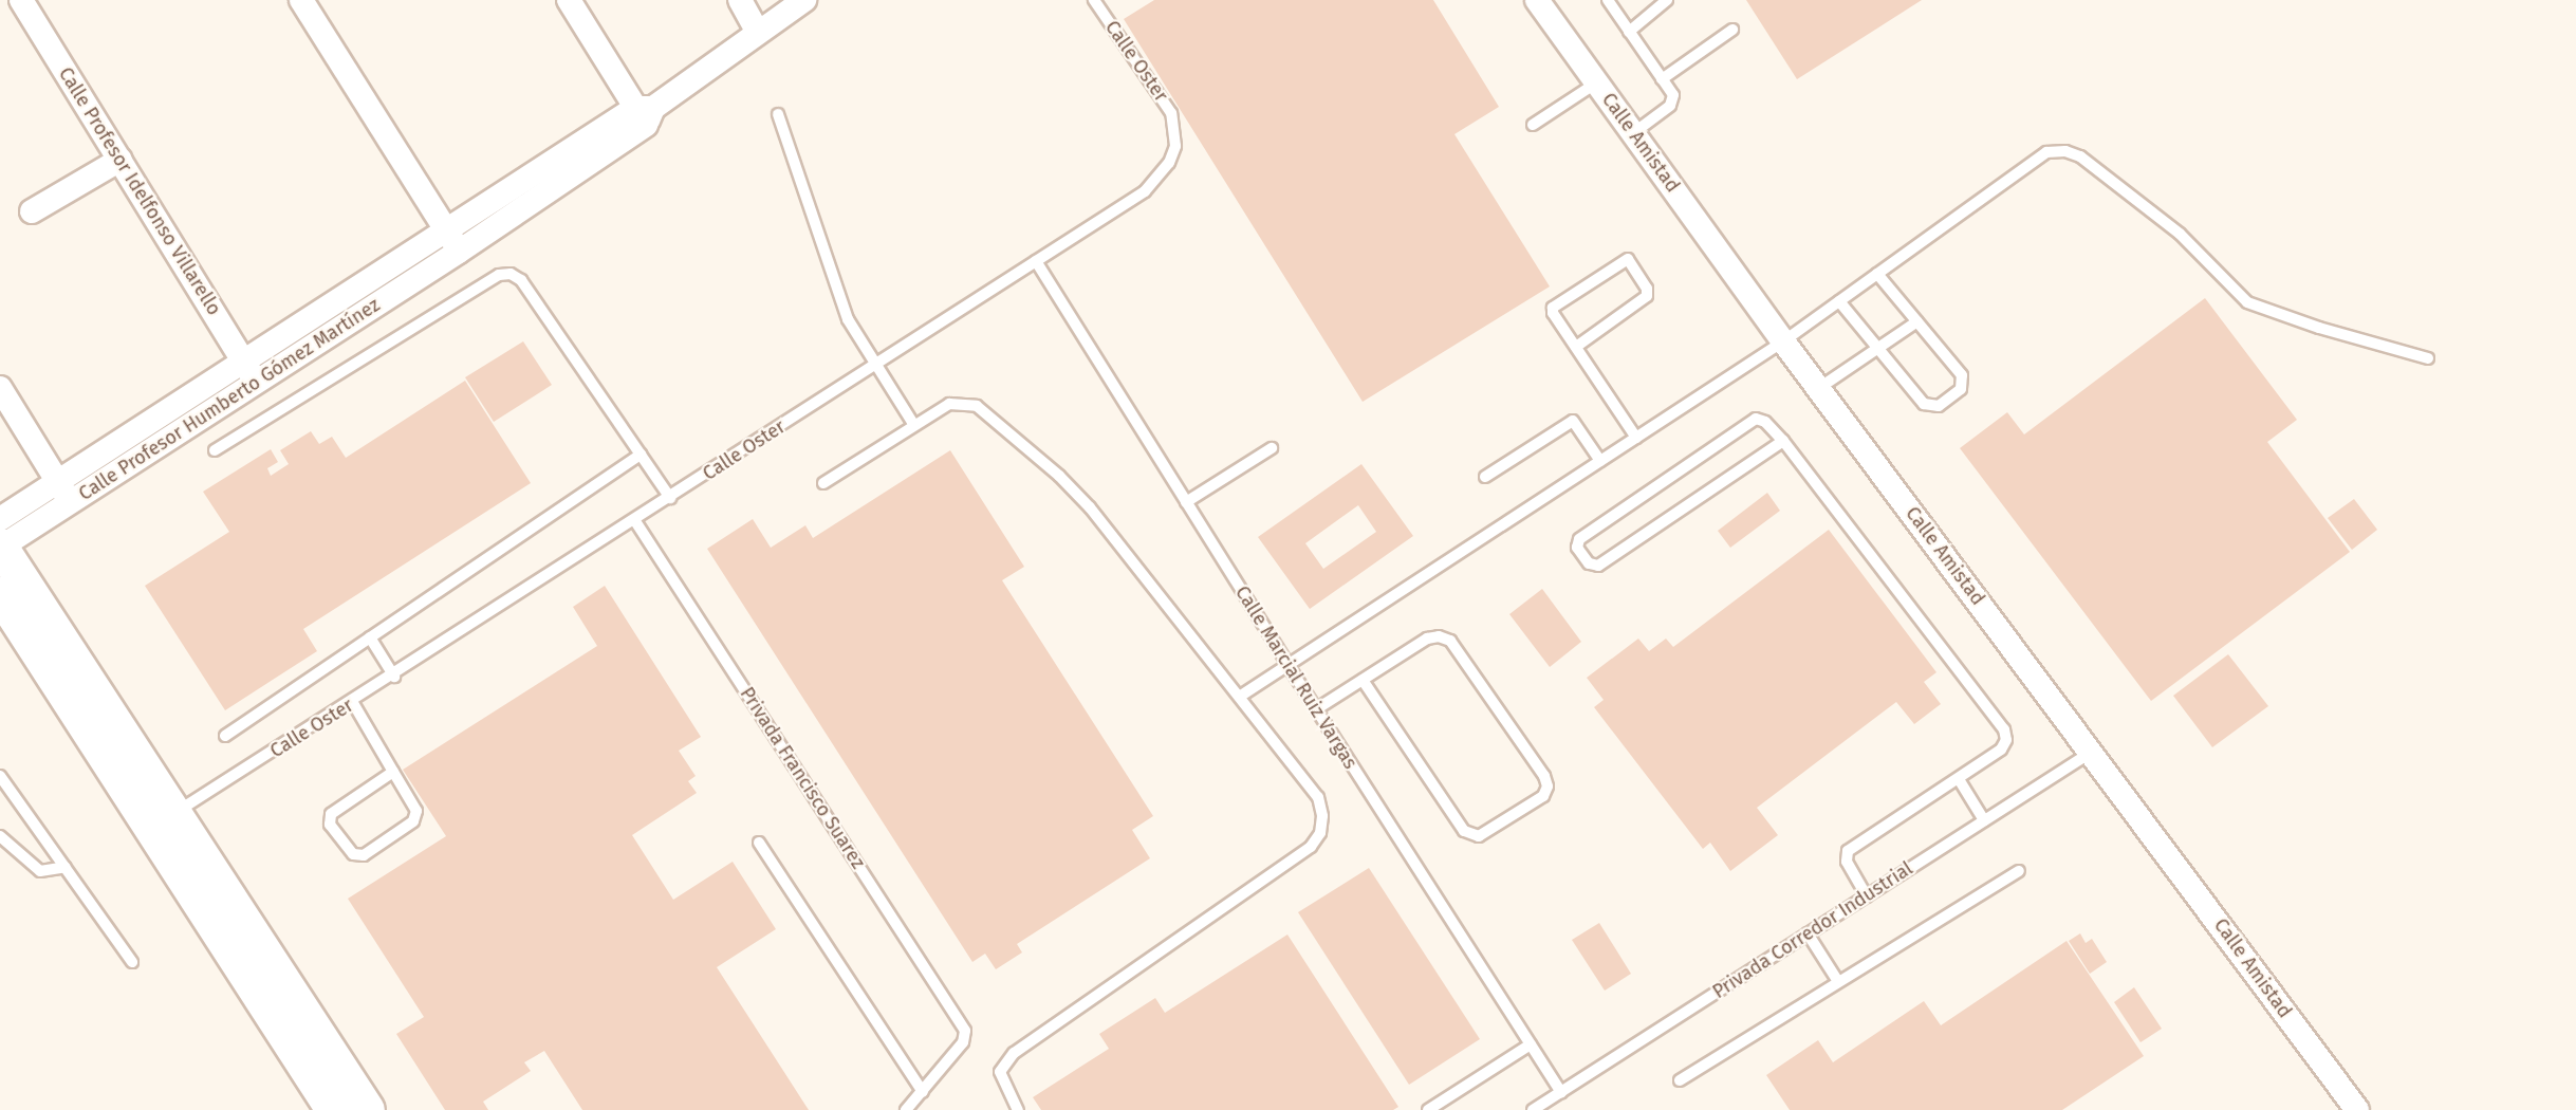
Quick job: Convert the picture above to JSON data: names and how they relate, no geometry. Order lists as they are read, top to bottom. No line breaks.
{"streets":{"street":["Calle Amistad","Calle Profesor Idelfonso Villarello","Calle Profesor Humberto Gómez Martínez"],"lane":["Calle Oster","Calle Marcial Ruiz Vargas","Privada Francisco Suarez","Privada Corredor Industrial"]},"crossings":[["Calle Oster","Calle Marcial Ruiz Vargas"],["Calle Oster","Privada Francisco Suarez"],["Calle Amistad","Privada Corredor Industrial"],["Calle Profesor Idelfonso Villarello","Calle Profesor Humberto Gómez Martínez"],["Calle Marcial Ruiz Vargas","Privada Corredor Industrial"]]}
